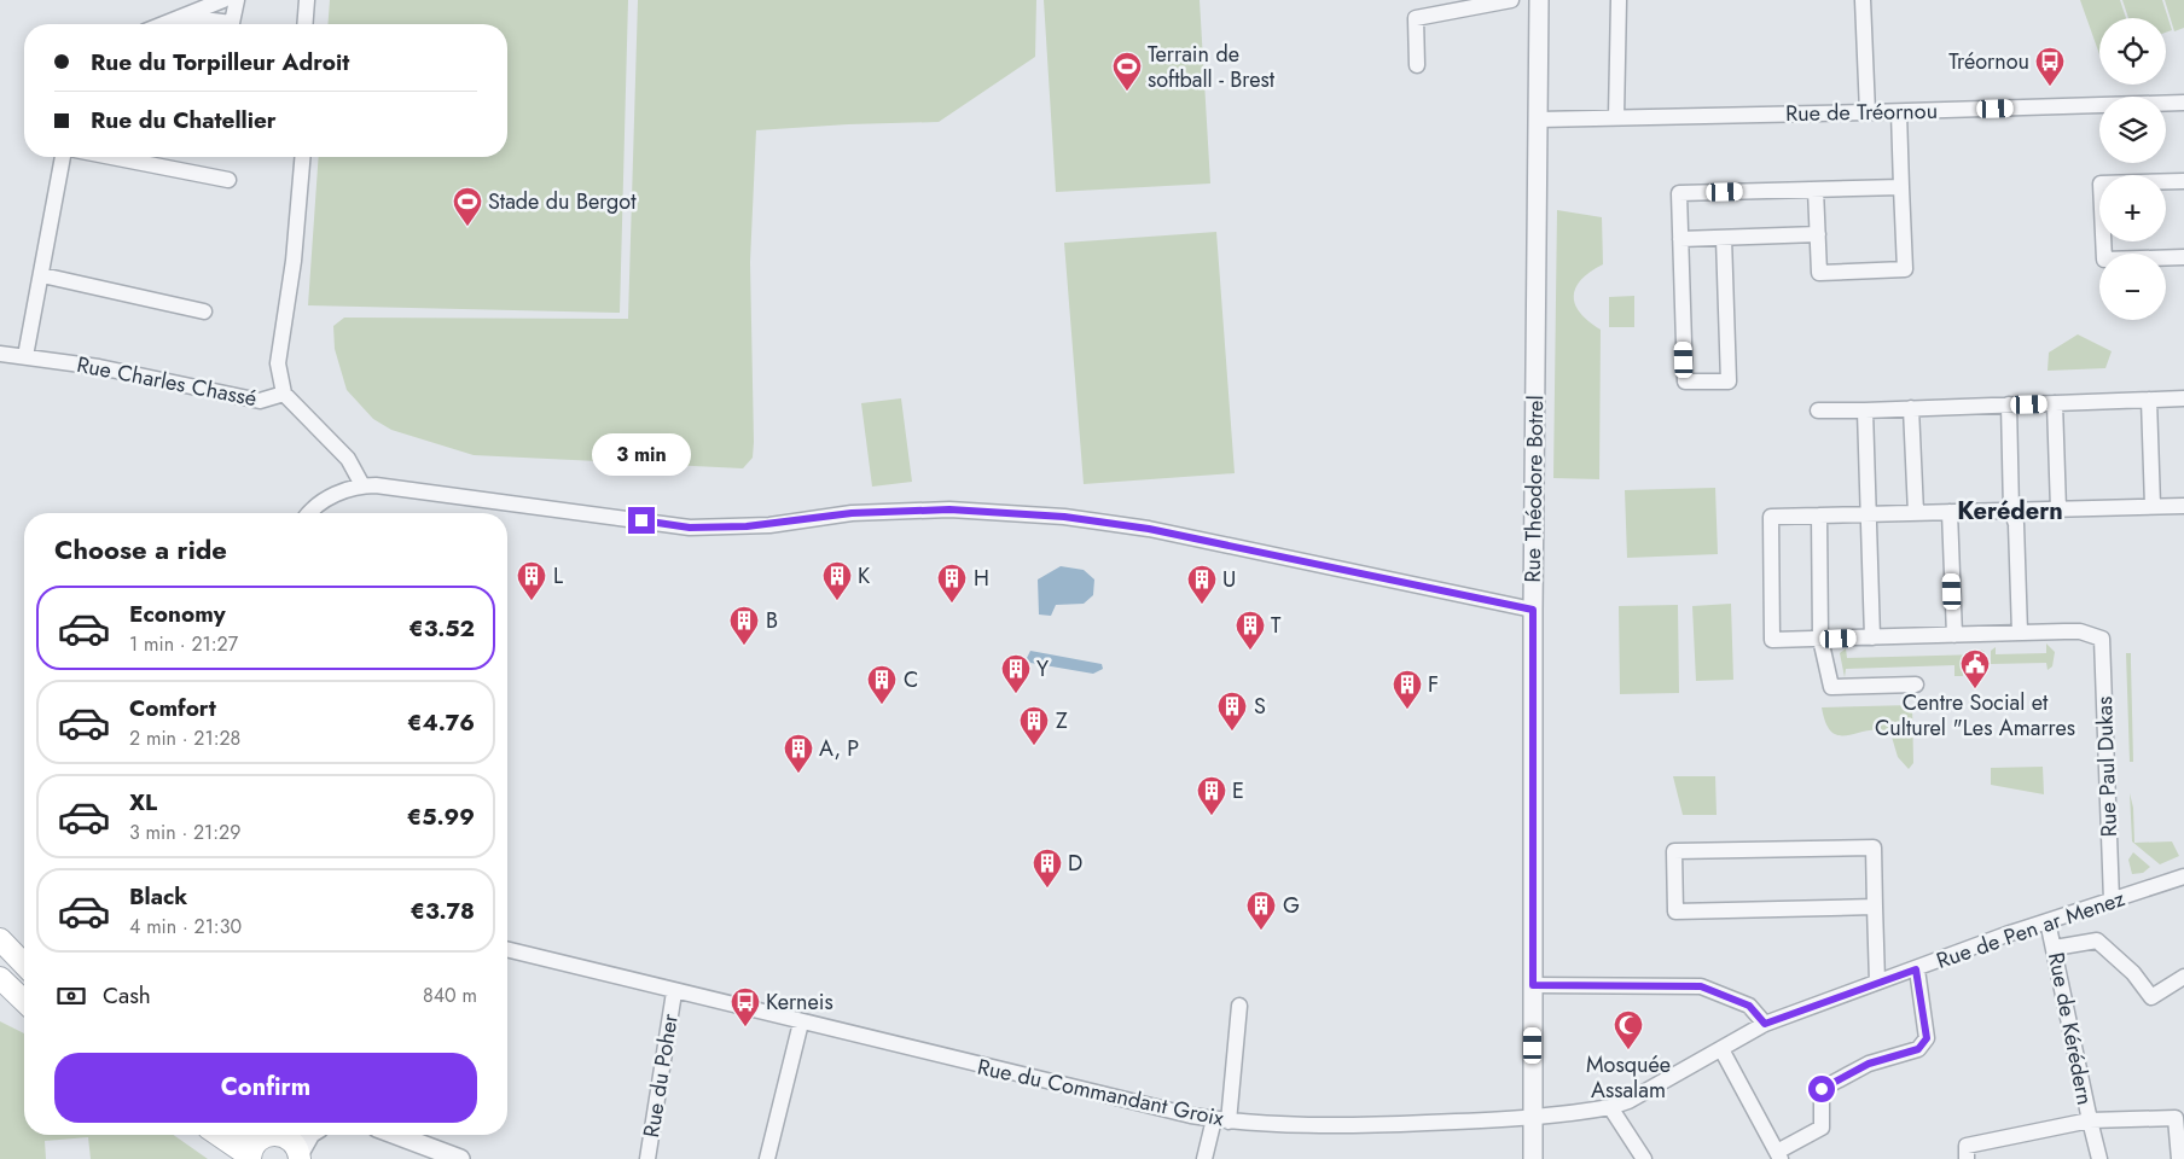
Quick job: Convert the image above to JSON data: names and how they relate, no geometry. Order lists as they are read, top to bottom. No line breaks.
{"streets":{"street":["Rue de Tréornou","Rue Charles Chassé","Rue Théodore Botrel","Rue Paul Dukas","Rue de Pen ar Menez","Rue de Kérédern","Rue du Poher","Rue du Commandant Groix"]},"crossings":[["Rue de Tréornou","Rue Théodore Botrel"],["Rue Théodore Botrel","Rue du Commandant Groix"],["Rue Paul Dukas","Rue de Pen ar Menez"],["Rue de Pen ar Menez","Rue de Kérédern"],["Rue de Pen ar Menez","Rue du Commandant Groix"],["Rue du Poher","Rue du Commandant Groix"]],"districts":["Kerédern"],"places":{"bus stop":["Tréornou","Kerneis"],"sports":["Terrain de softball - Brest","Stade du Bergot"],"building":["L","K","H","U","B","T","Y","C","F","S","Z","A, P","E","D","G"],"public building":["Centre Social et Culturel \"Les Amarres"],"mosque":["Mosquée Assalam"]},"page":{"map_buttons":["+","−"],"banner":["Rue du Torpilleur Adroit","Rue du Chatellier"],"bubble":"3 min","heading":"Choose a ride","list":[{"name":"Economy","note":"1 min · 21:27","value":"€3.52"},{"name":"Comfort","note":"2 min · 21:28","value":"€4.76"},{"name":"XL","note":"3 min · 21:29","value":"€5.99"},{"name":"Black","note":"4 min · 21:30","value":"€3.78"}],"pay":["Cash","840 m"],"buttons":"Confirm"}}
